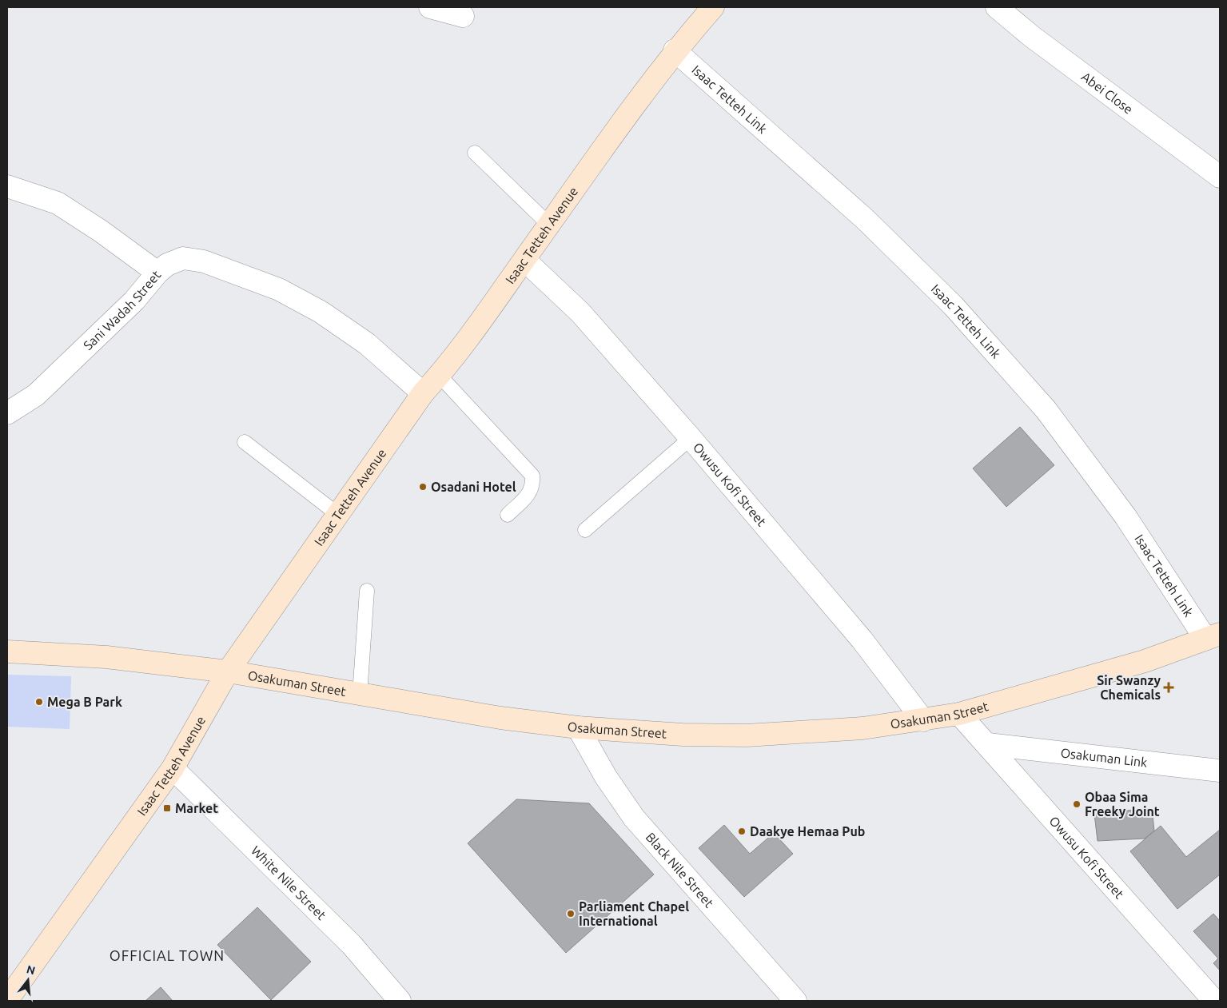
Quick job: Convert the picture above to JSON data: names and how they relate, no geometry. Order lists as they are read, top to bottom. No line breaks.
{"streets":{"street":["Abei Close","Isaac Tetteh Link","Isaac Tetteh Avenue","Sani Wadah Street","Owusu Kofi Street","Osakuman Street","Osakuman Link","Black Nile Street","White Nile Street"]},"crossings":[["Isaac Tetteh Link","Isaac Tetteh Avenue"],["Isaac Tetteh Link","Osakuman Street"],["Isaac Tetteh Avenue","Owusu Kofi Street"],["Isaac Tetteh Avenue","Osakuman Street"],["Isaac Tetteh Avenue","White Nile Street"],["Owusu Kofi Street","Osakuman Street"],["Owusu Kofi Street","Osakuman Link"],["Osakuman Street","Black Nile Street"]],"districts":["OFFICIAL TOWN"],"places":{"other":["Osadani Hotel","Mega B Park","Obaa Sima Freeky Joint","Daakye Hemaa Pub","Parliament Chapel International"],"health":["Sir Swanzy Chemicals"],"transit":["Market"]},"north":"top"}
